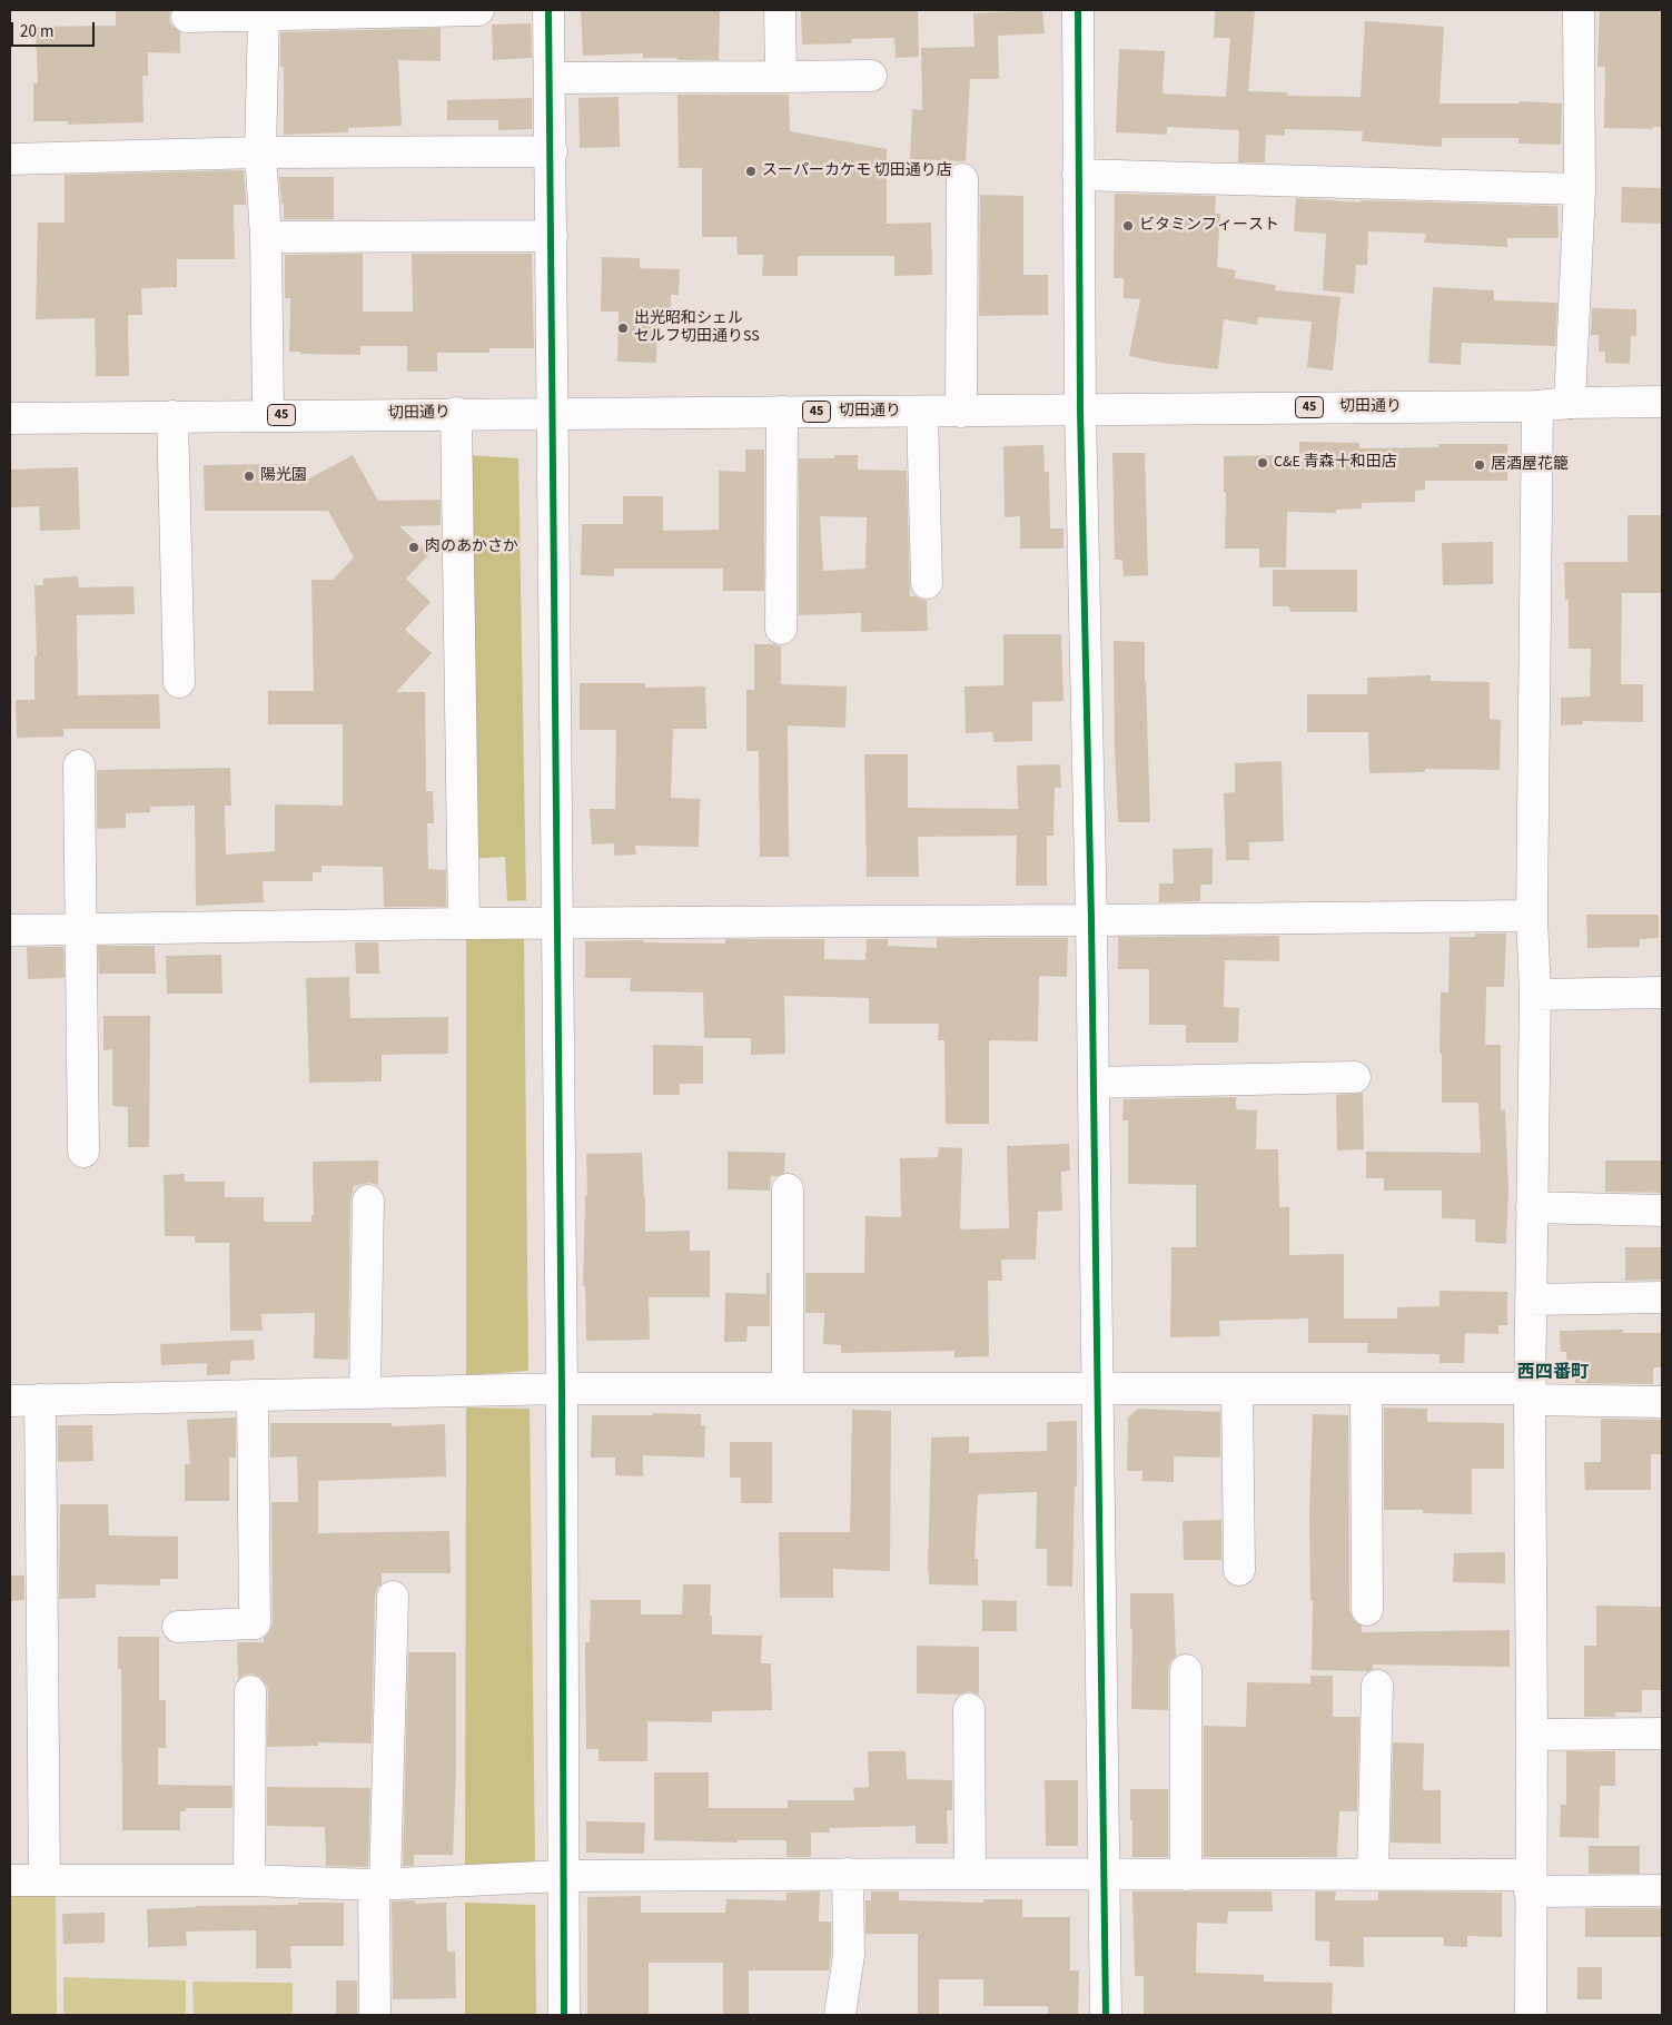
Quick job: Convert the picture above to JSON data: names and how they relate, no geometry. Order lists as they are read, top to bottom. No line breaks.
{"streets":{"street":["45","切田通り"]},"districts":["西四番町"],"places":["スーパーカケモ 切田通り店","ビタミンフィースト","出光昭和シェル セルフ切田通りSS","C&E 青森十和田店","居酒屋花籠","陽光園","肉のあかさか"],"scale_bar":"20 m"}
